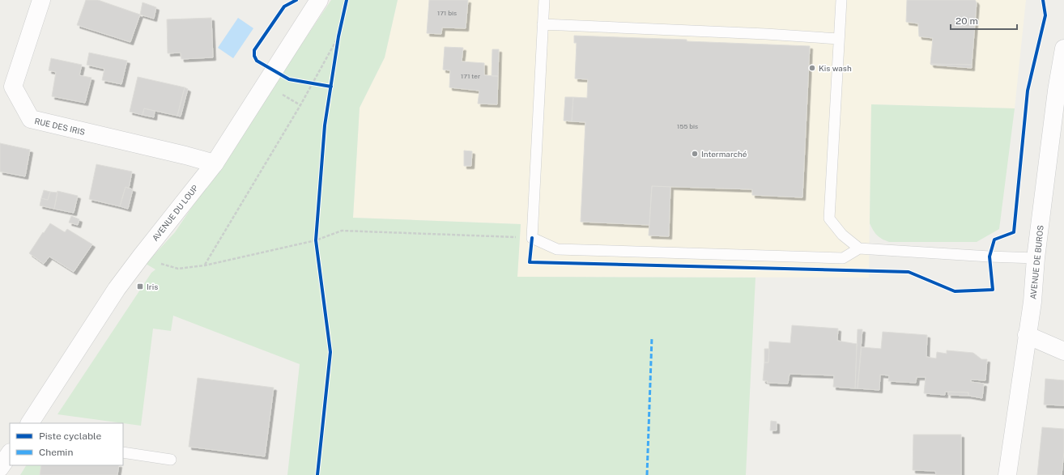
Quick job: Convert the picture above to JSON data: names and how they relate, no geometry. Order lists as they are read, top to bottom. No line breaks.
{"streets":{"street":["RUE DES IRIS","AVENUE DU LOUP","AVENUE DE BUROS"]},"crossings":[["RUE DES IRIS","AVENUE DU LOUP"]],"places":{"other":["Kis wash","Intermarché"],"transit":["Iris"]},"house_numbers":["171 bis","171 ter","155 bis"],"legend":["Piste cyclable","Chemin"],"scale_bar":"20 m"}
